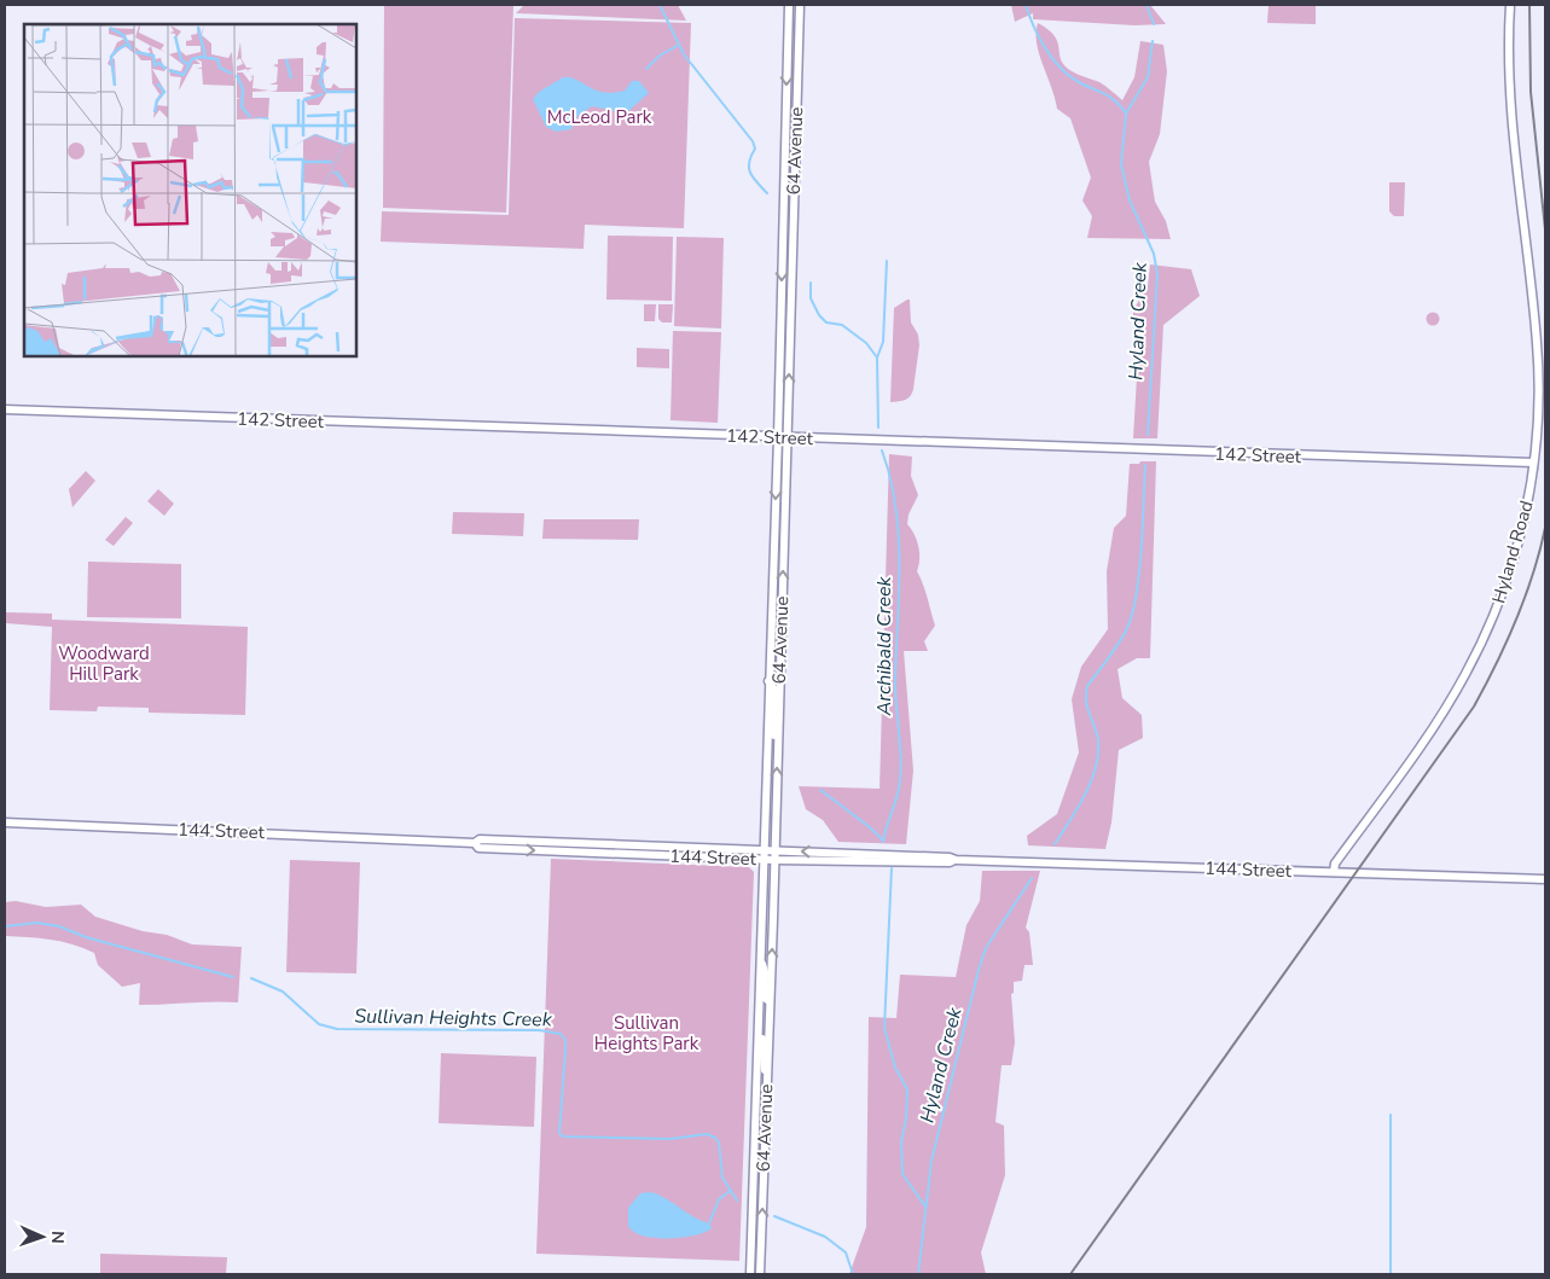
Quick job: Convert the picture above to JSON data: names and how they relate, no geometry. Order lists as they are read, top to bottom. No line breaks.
{"streets":{"main road":["64 Avenue","142 Street","Hyland Road","144 Street"]},"crossings":[["64 Avenue","142 Street"],["64 Avenue","144 Street"],["142 Street","Hyland Road"],["Hyland Road","144 Street"]],"water":["Hyland Creek","Archibald Creek","Sullivan Heights Creek"],"parks":["McLeod Park","Woodward Hill Park","Sullivan Heights Park"],"north":"right"}
